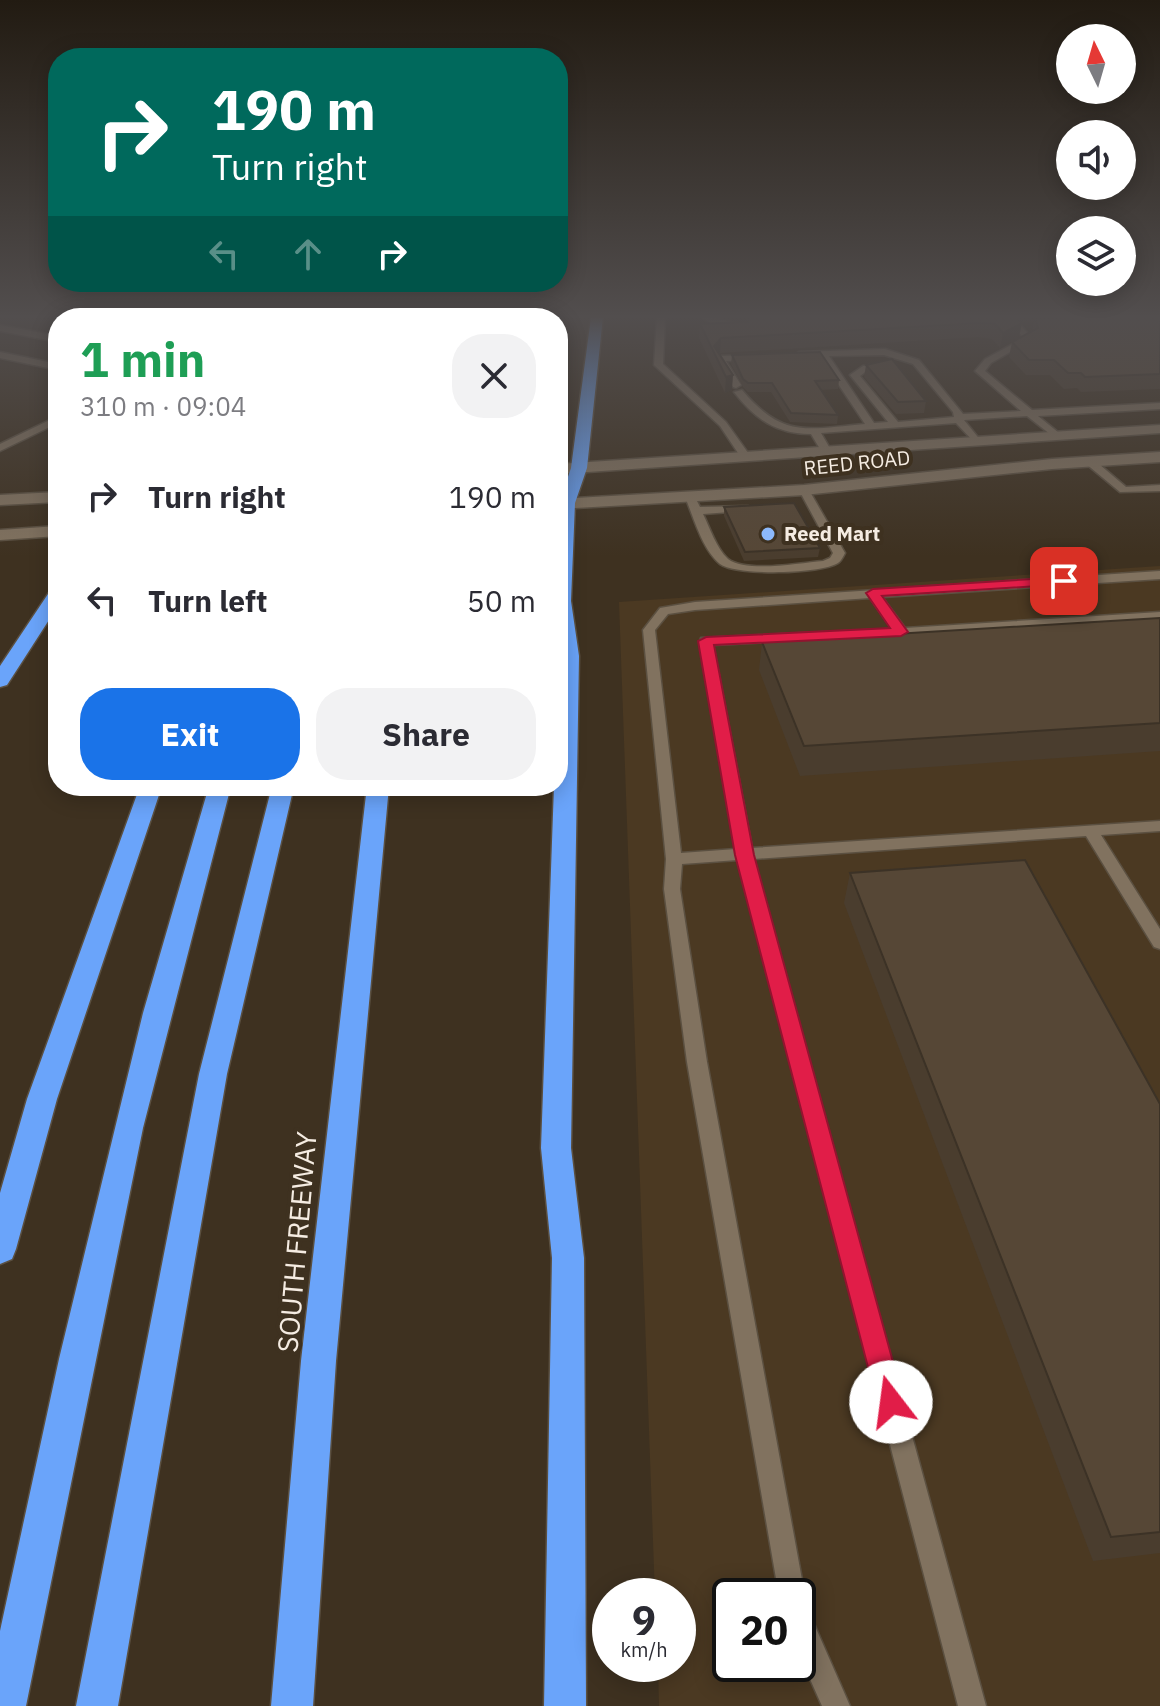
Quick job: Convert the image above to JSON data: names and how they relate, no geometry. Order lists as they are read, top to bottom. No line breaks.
{"streets":{"highway":["SOUTH FREEWAY"],"street":["REED ROAD"]},"places":["Reed Mart"],"north":"top","page":{"turn":["190 m","Turn right"],"heading":["1 min","310 m · 09:04"],"list":[{"name":"Turn right","value":"190 m"},{"name":"Turn left","value":"50 m"}],"buttons":["Exit","Share"],"speed":"9 km/h","limit":"20"}}
